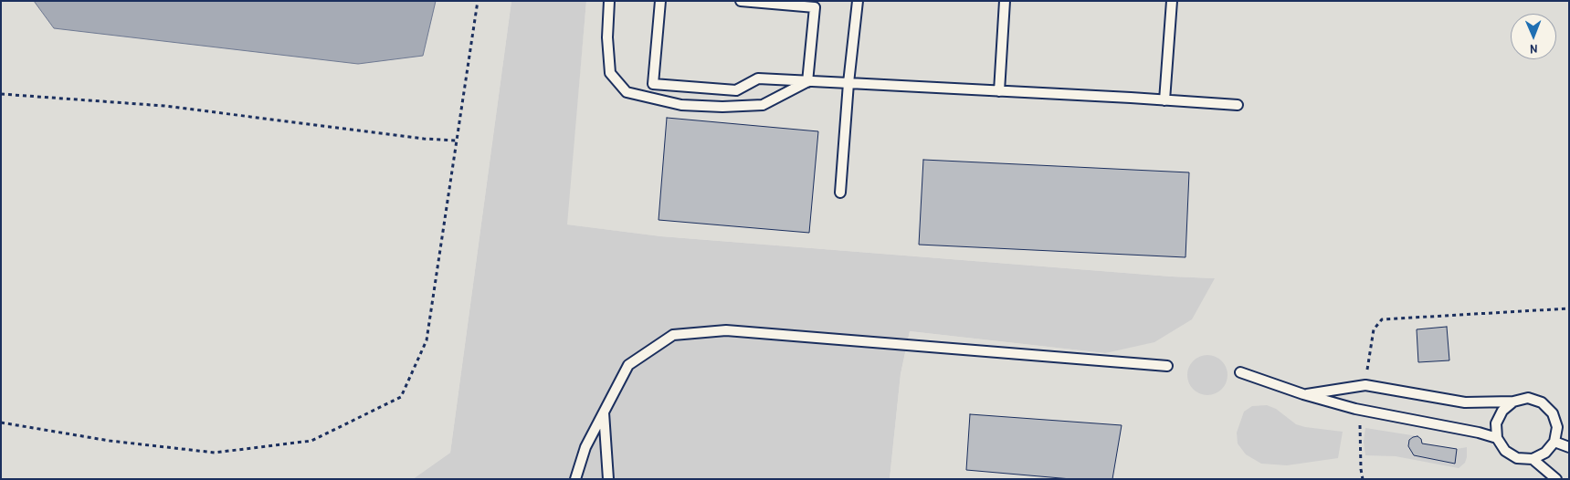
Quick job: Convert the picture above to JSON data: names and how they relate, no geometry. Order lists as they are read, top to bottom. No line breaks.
{"north":"bottom"}
